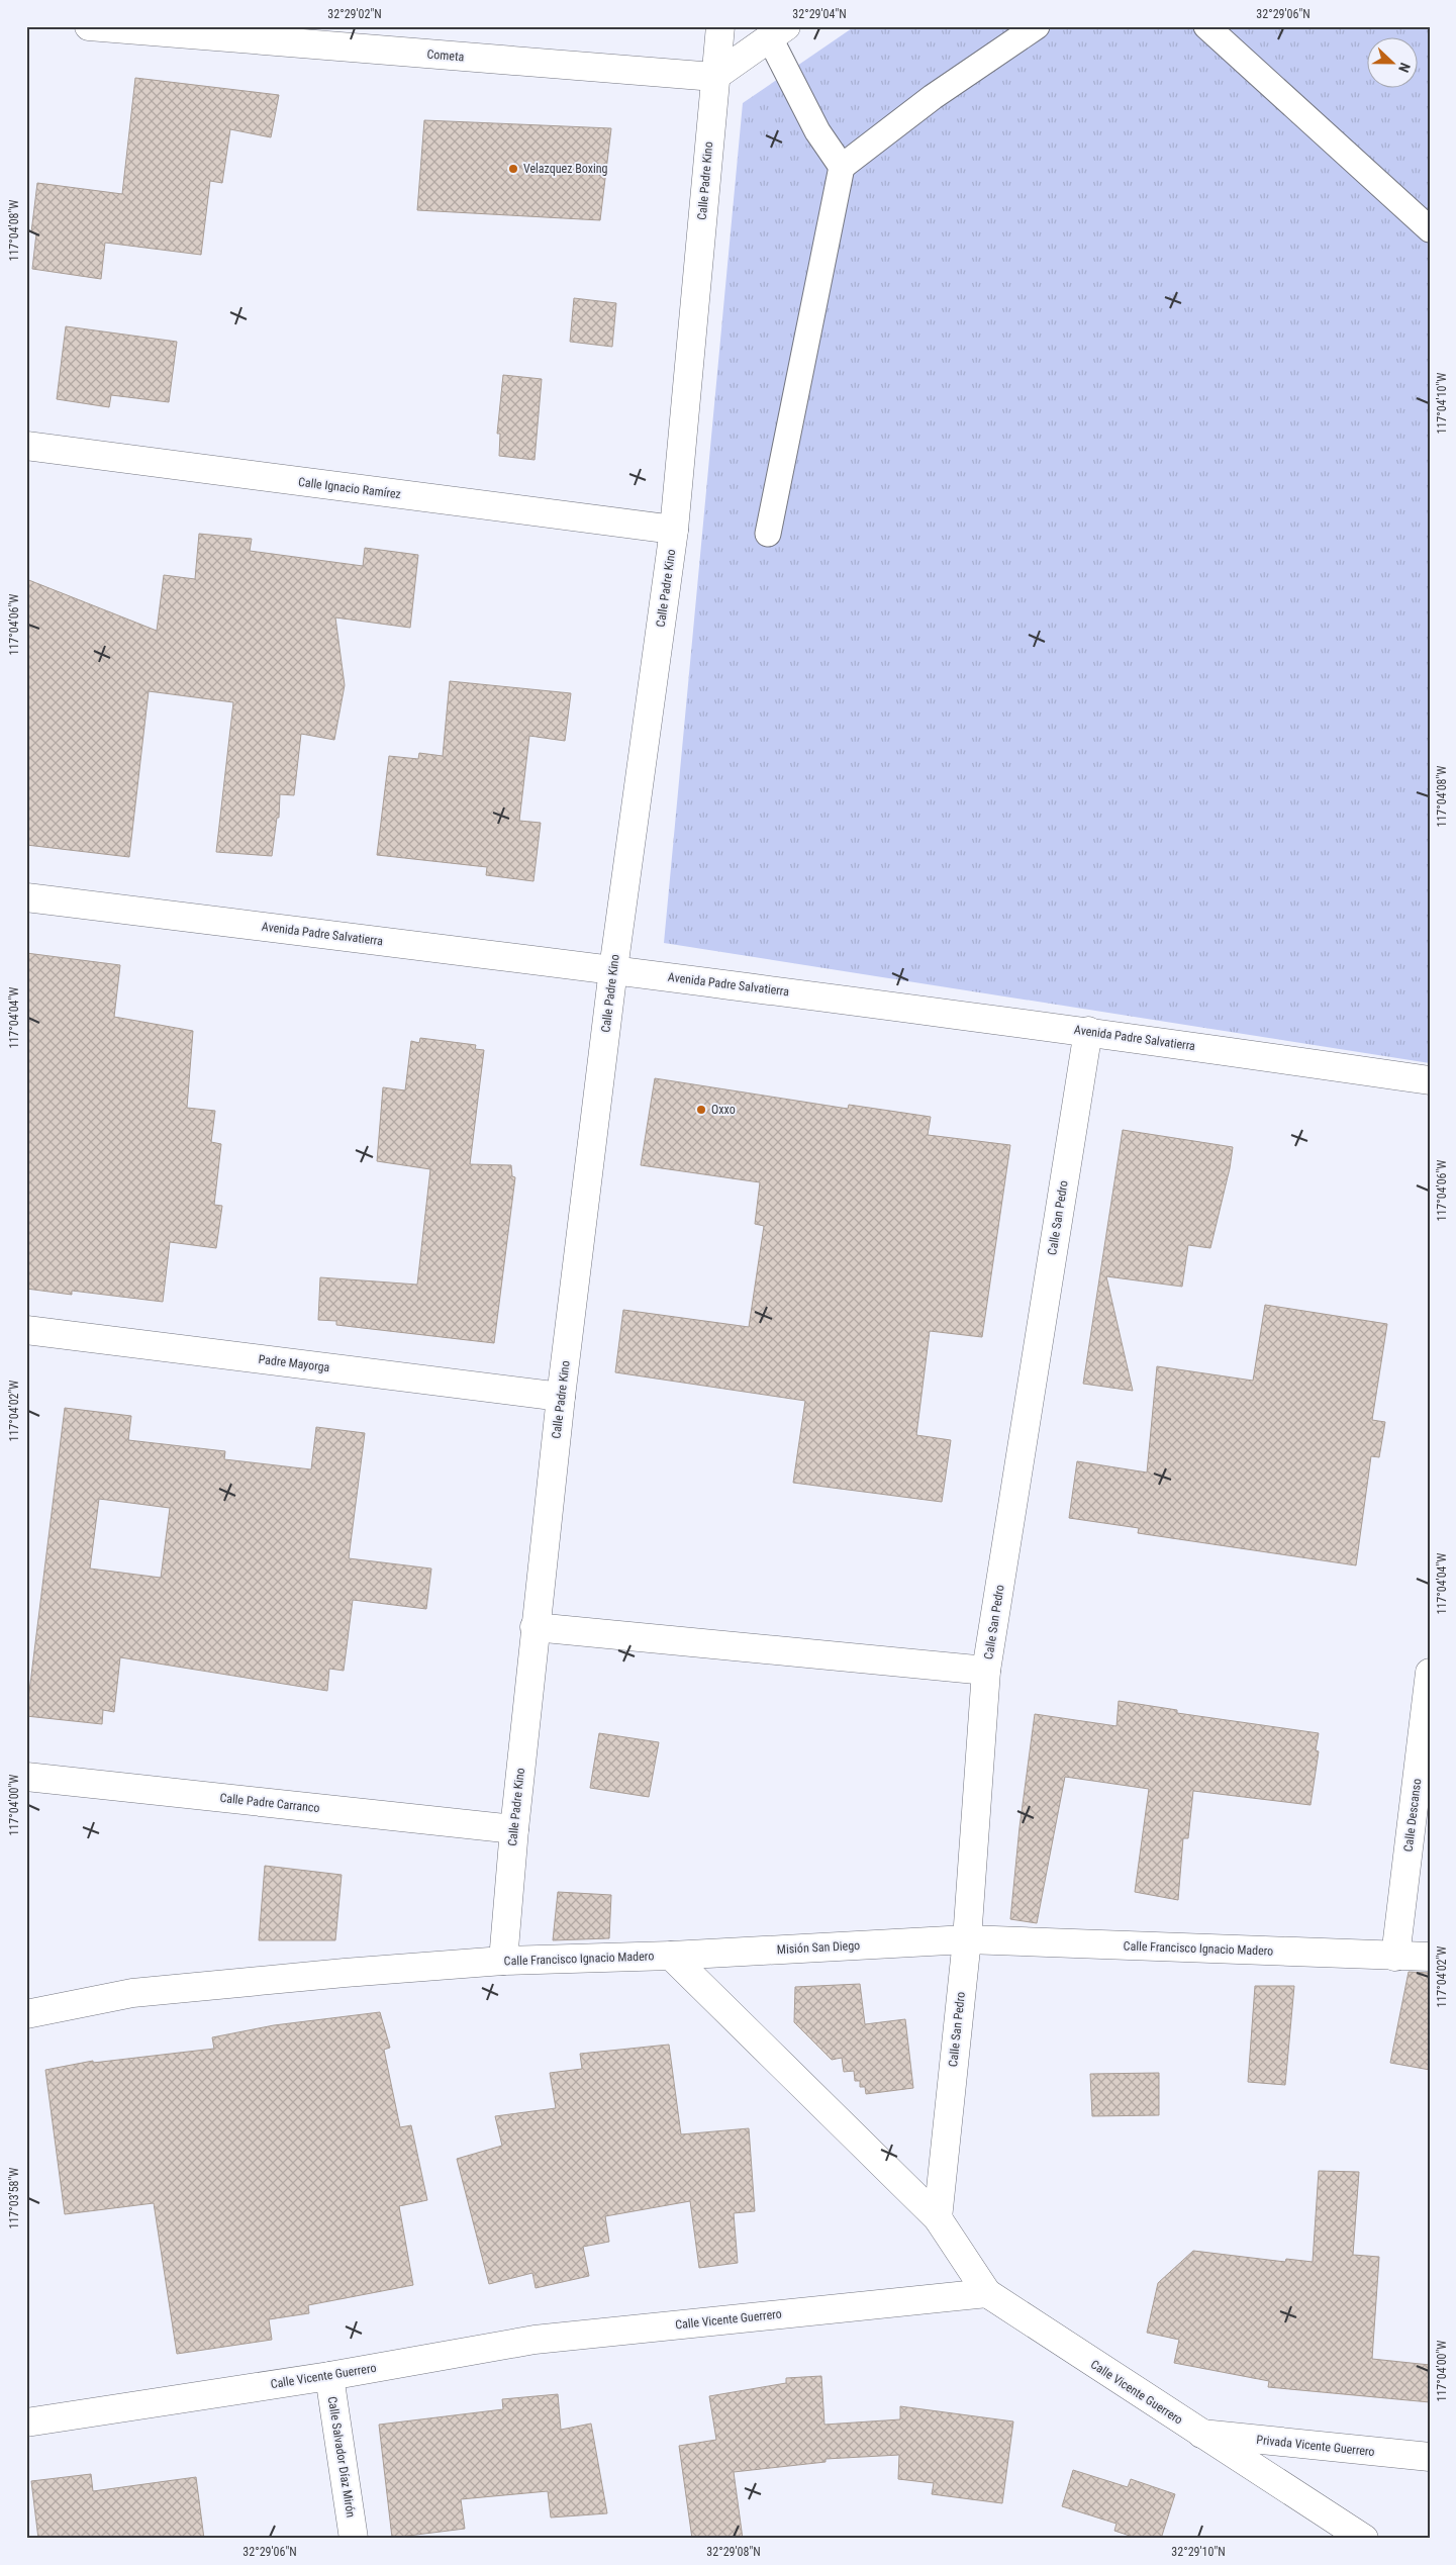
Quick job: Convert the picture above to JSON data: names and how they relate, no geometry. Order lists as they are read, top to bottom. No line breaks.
{"streets":{"street":["Cometa","Calle Padre Kino","Calle Ignacio Ramírez","Avenida Padre Salvatierra","Calle San Pedro","Padre Mayorga","Calle Padre Carranco","Calle Descanso","Misión San Diego","Calle Francisco Ignacio Madero","Calle Vicente Guerrero","Privada Vicente Guerrero","Calle Salvador Díaz Mirón"]},"crossings":[["Cometa","Calle Padre Kino"],["Calle Padre Kino","Calle Ignacio Ramírez"],["Calle Padre Kino","Avenida Padre Salvatierra"],["Calle Padre Kino","Padre Mayorga"],["Calle Padre Kino","Calle Padre Carranco"],["Calle Padre Kino","Calle Francisco Ignacio Madero"],["Avenida Padre Salvatierra","Calle San Pedro"],["Calle San Pedro","Misión San Diego"],["Calle San Pedro","Calle Francisco Ignacio Madero"],["Calle Descanso","Calle Francisco Ignacio Madero"],["Misión San Diego","Calle Francisco Ignacio Madero"],["Calle Francisco Ignacio Madero","Calle Vicente Guerrero"],["Calle Vicente Guerrero","Privada Vicente Guerrero"],["Calle Vicente Guerrero","Calle Salvador Díaz Mirón"]],"places":["Velazquez Boxing","Oxxo"],"north":"right","coordinates":["32°29'02\"N","32°29'04\"N","32°29'06\"N","117°04'08\"W","117°04'10\"W","117°04'06\"W","117°04'04\"W","117°04'02\"W","117°04'00\"W","117°03'58\"W","32°29'08\"N","32°29'10\"N"]}
